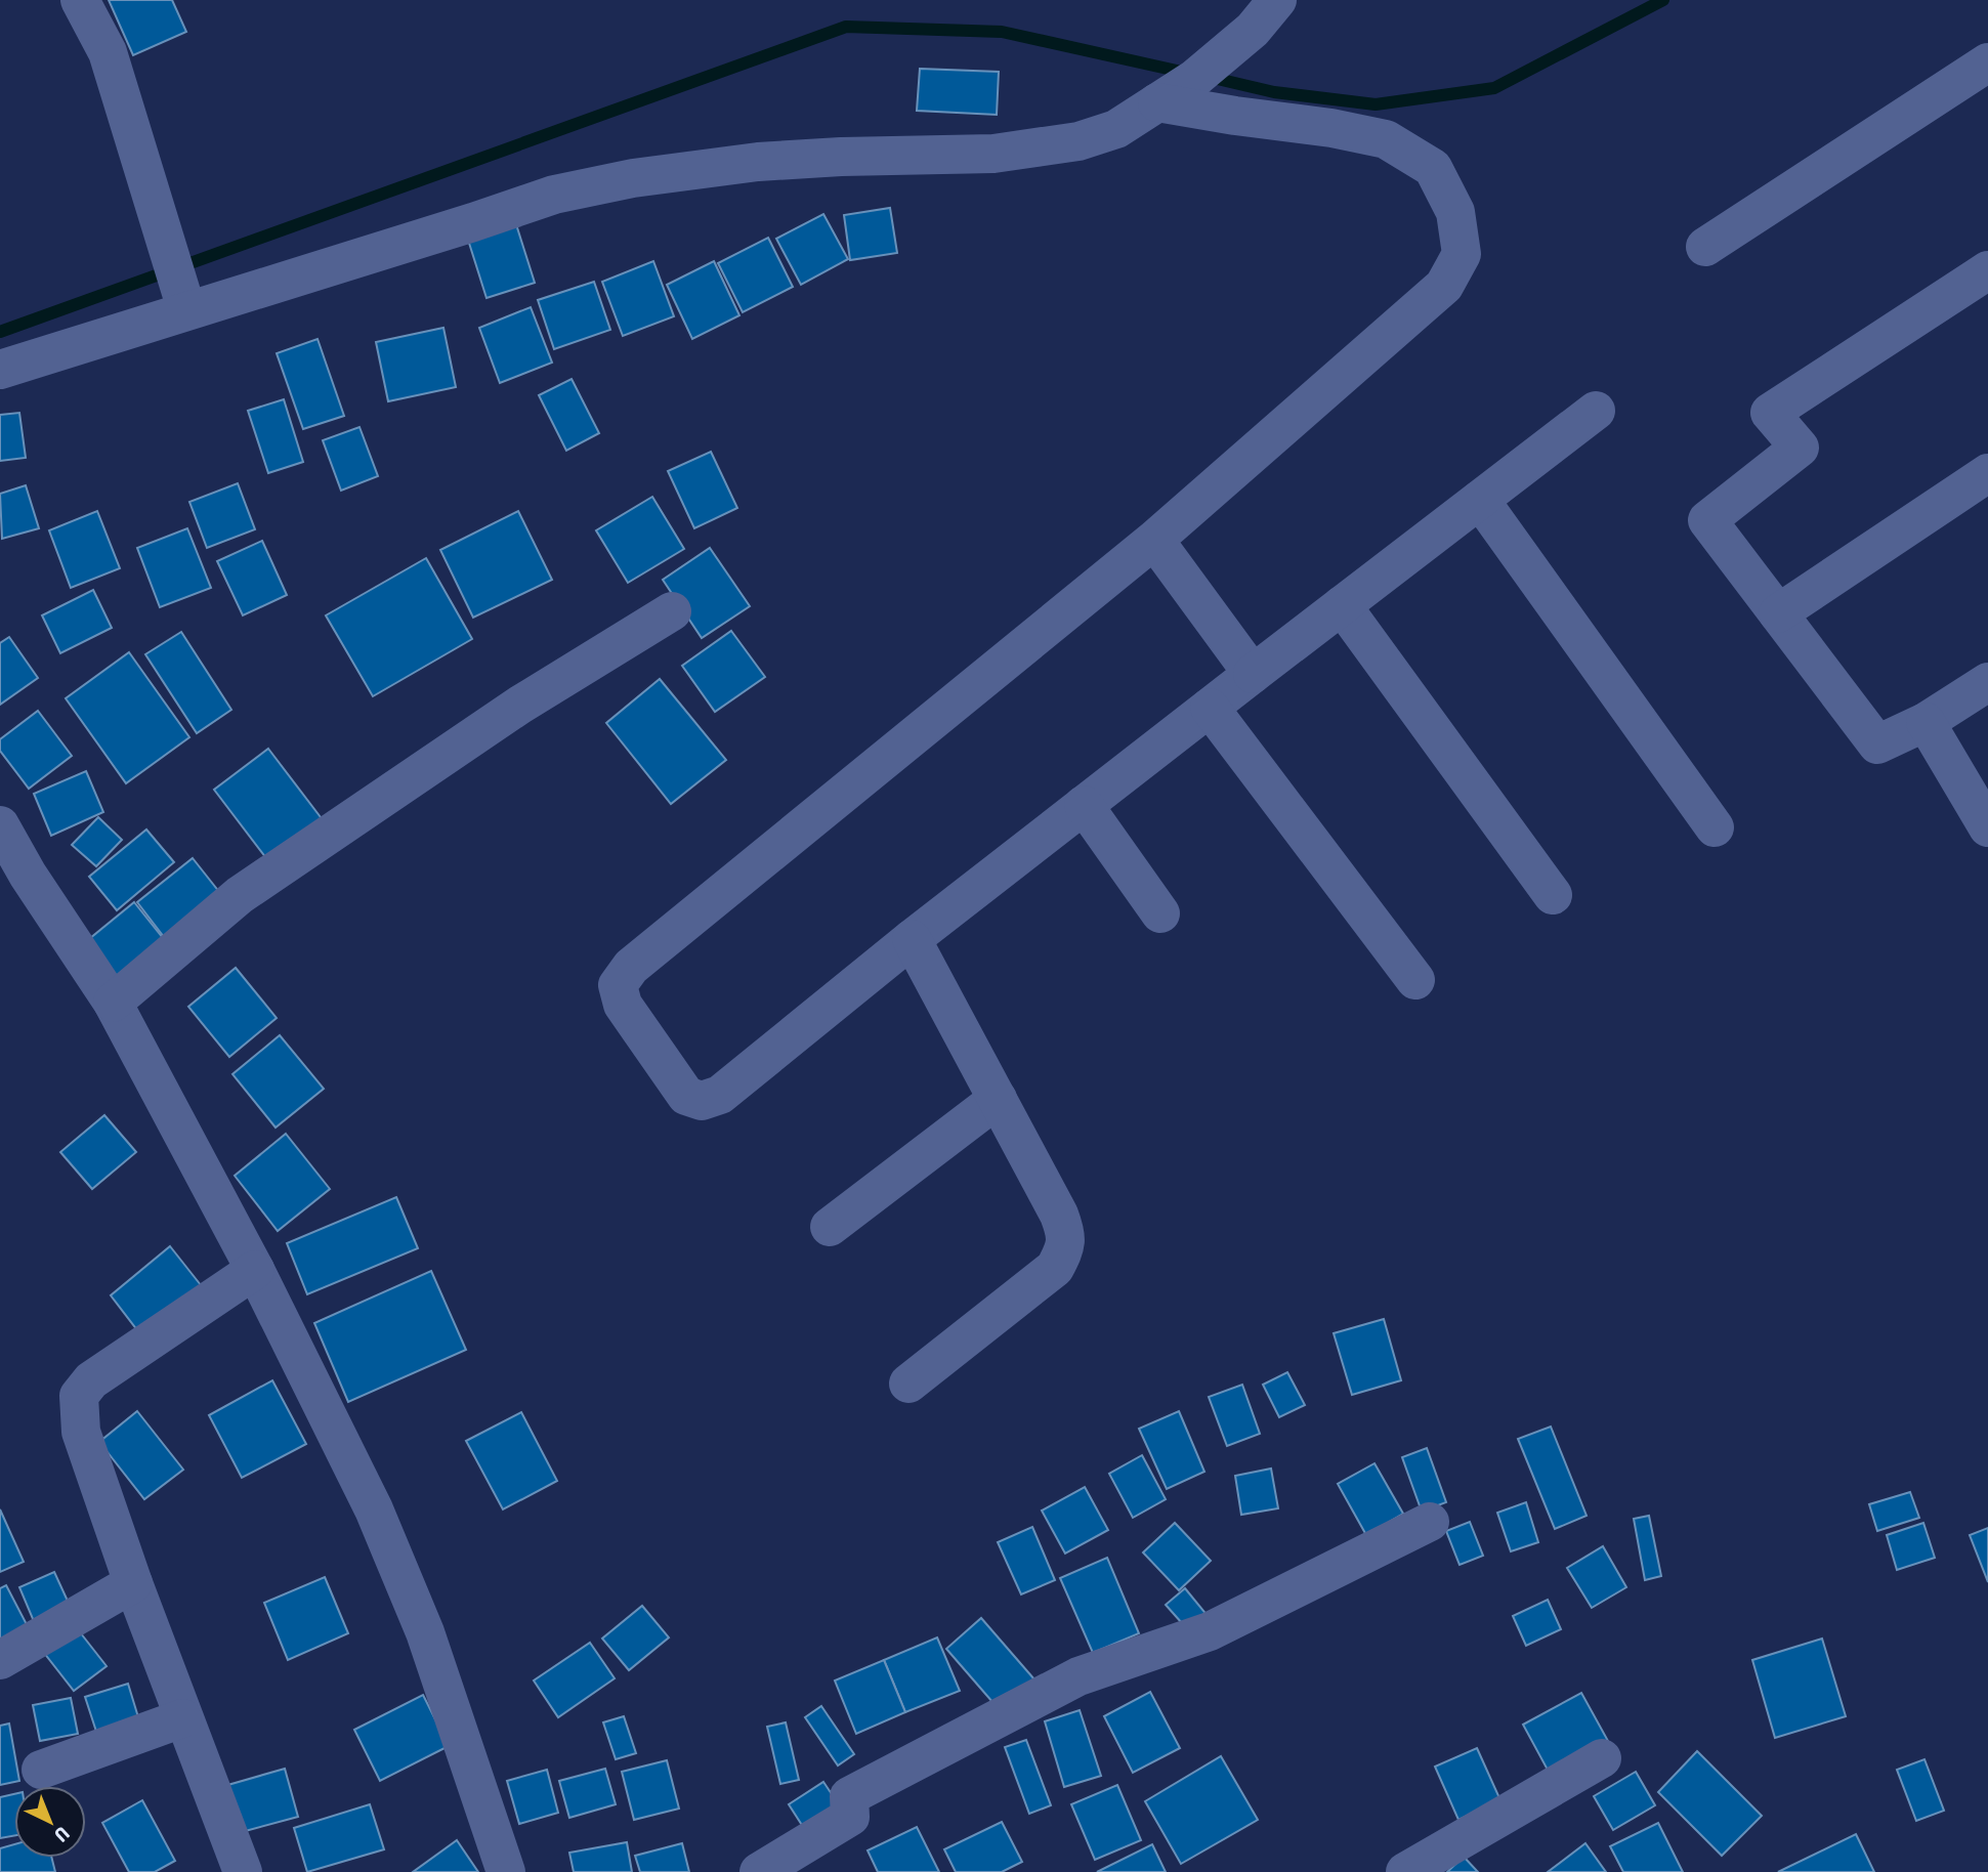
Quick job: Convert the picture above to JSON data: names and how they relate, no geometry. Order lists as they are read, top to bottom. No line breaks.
{"north":"bottom right"}
